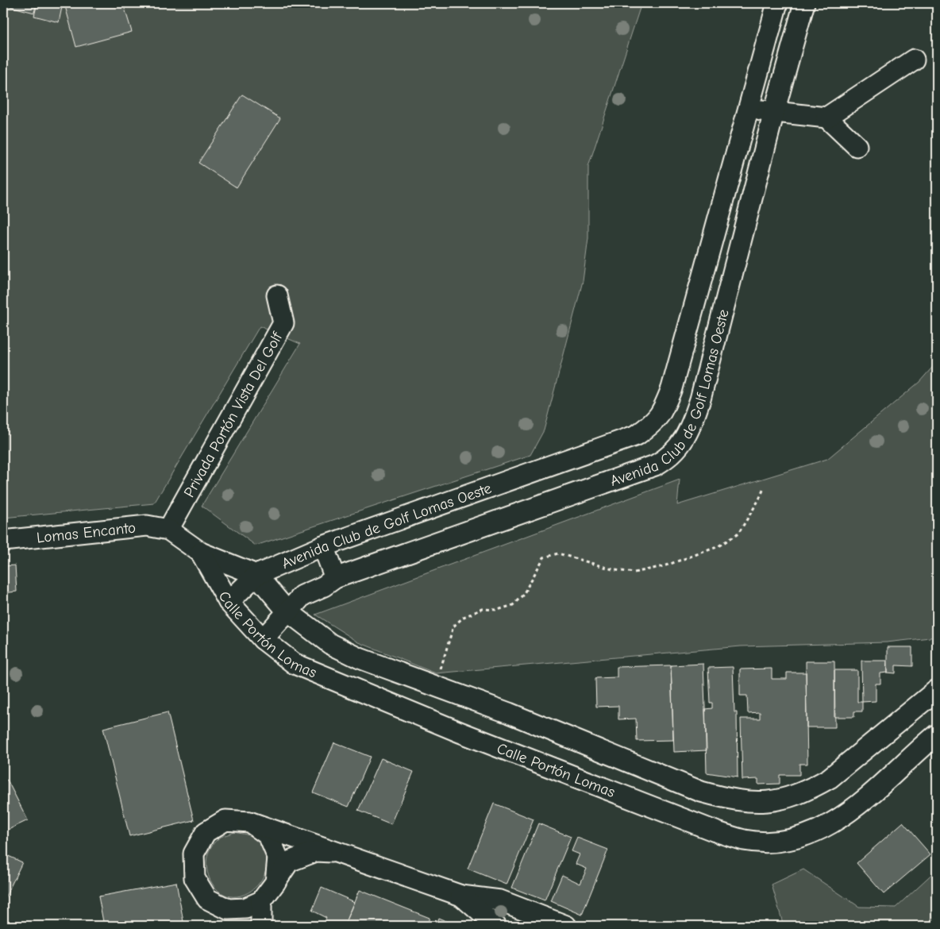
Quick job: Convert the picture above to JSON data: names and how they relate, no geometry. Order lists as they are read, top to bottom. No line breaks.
{"streets":{"street":["Avenida Club de Golf Lomas Oeste","Privada Portón Vista Del Golf","Lomas Encanto","Calle Portón Lomas"]},"crossings":[["Avenida Club de Golf Lomas Oeste","Calle Portón Lomas"],["Privada Portón Vista Del Golf","Lomas Encanto"],["Privada Portón Vista Del Golf","Calle Portón Lomas"],["Lomas Encanto","Calle Portón Lomas"]]}
